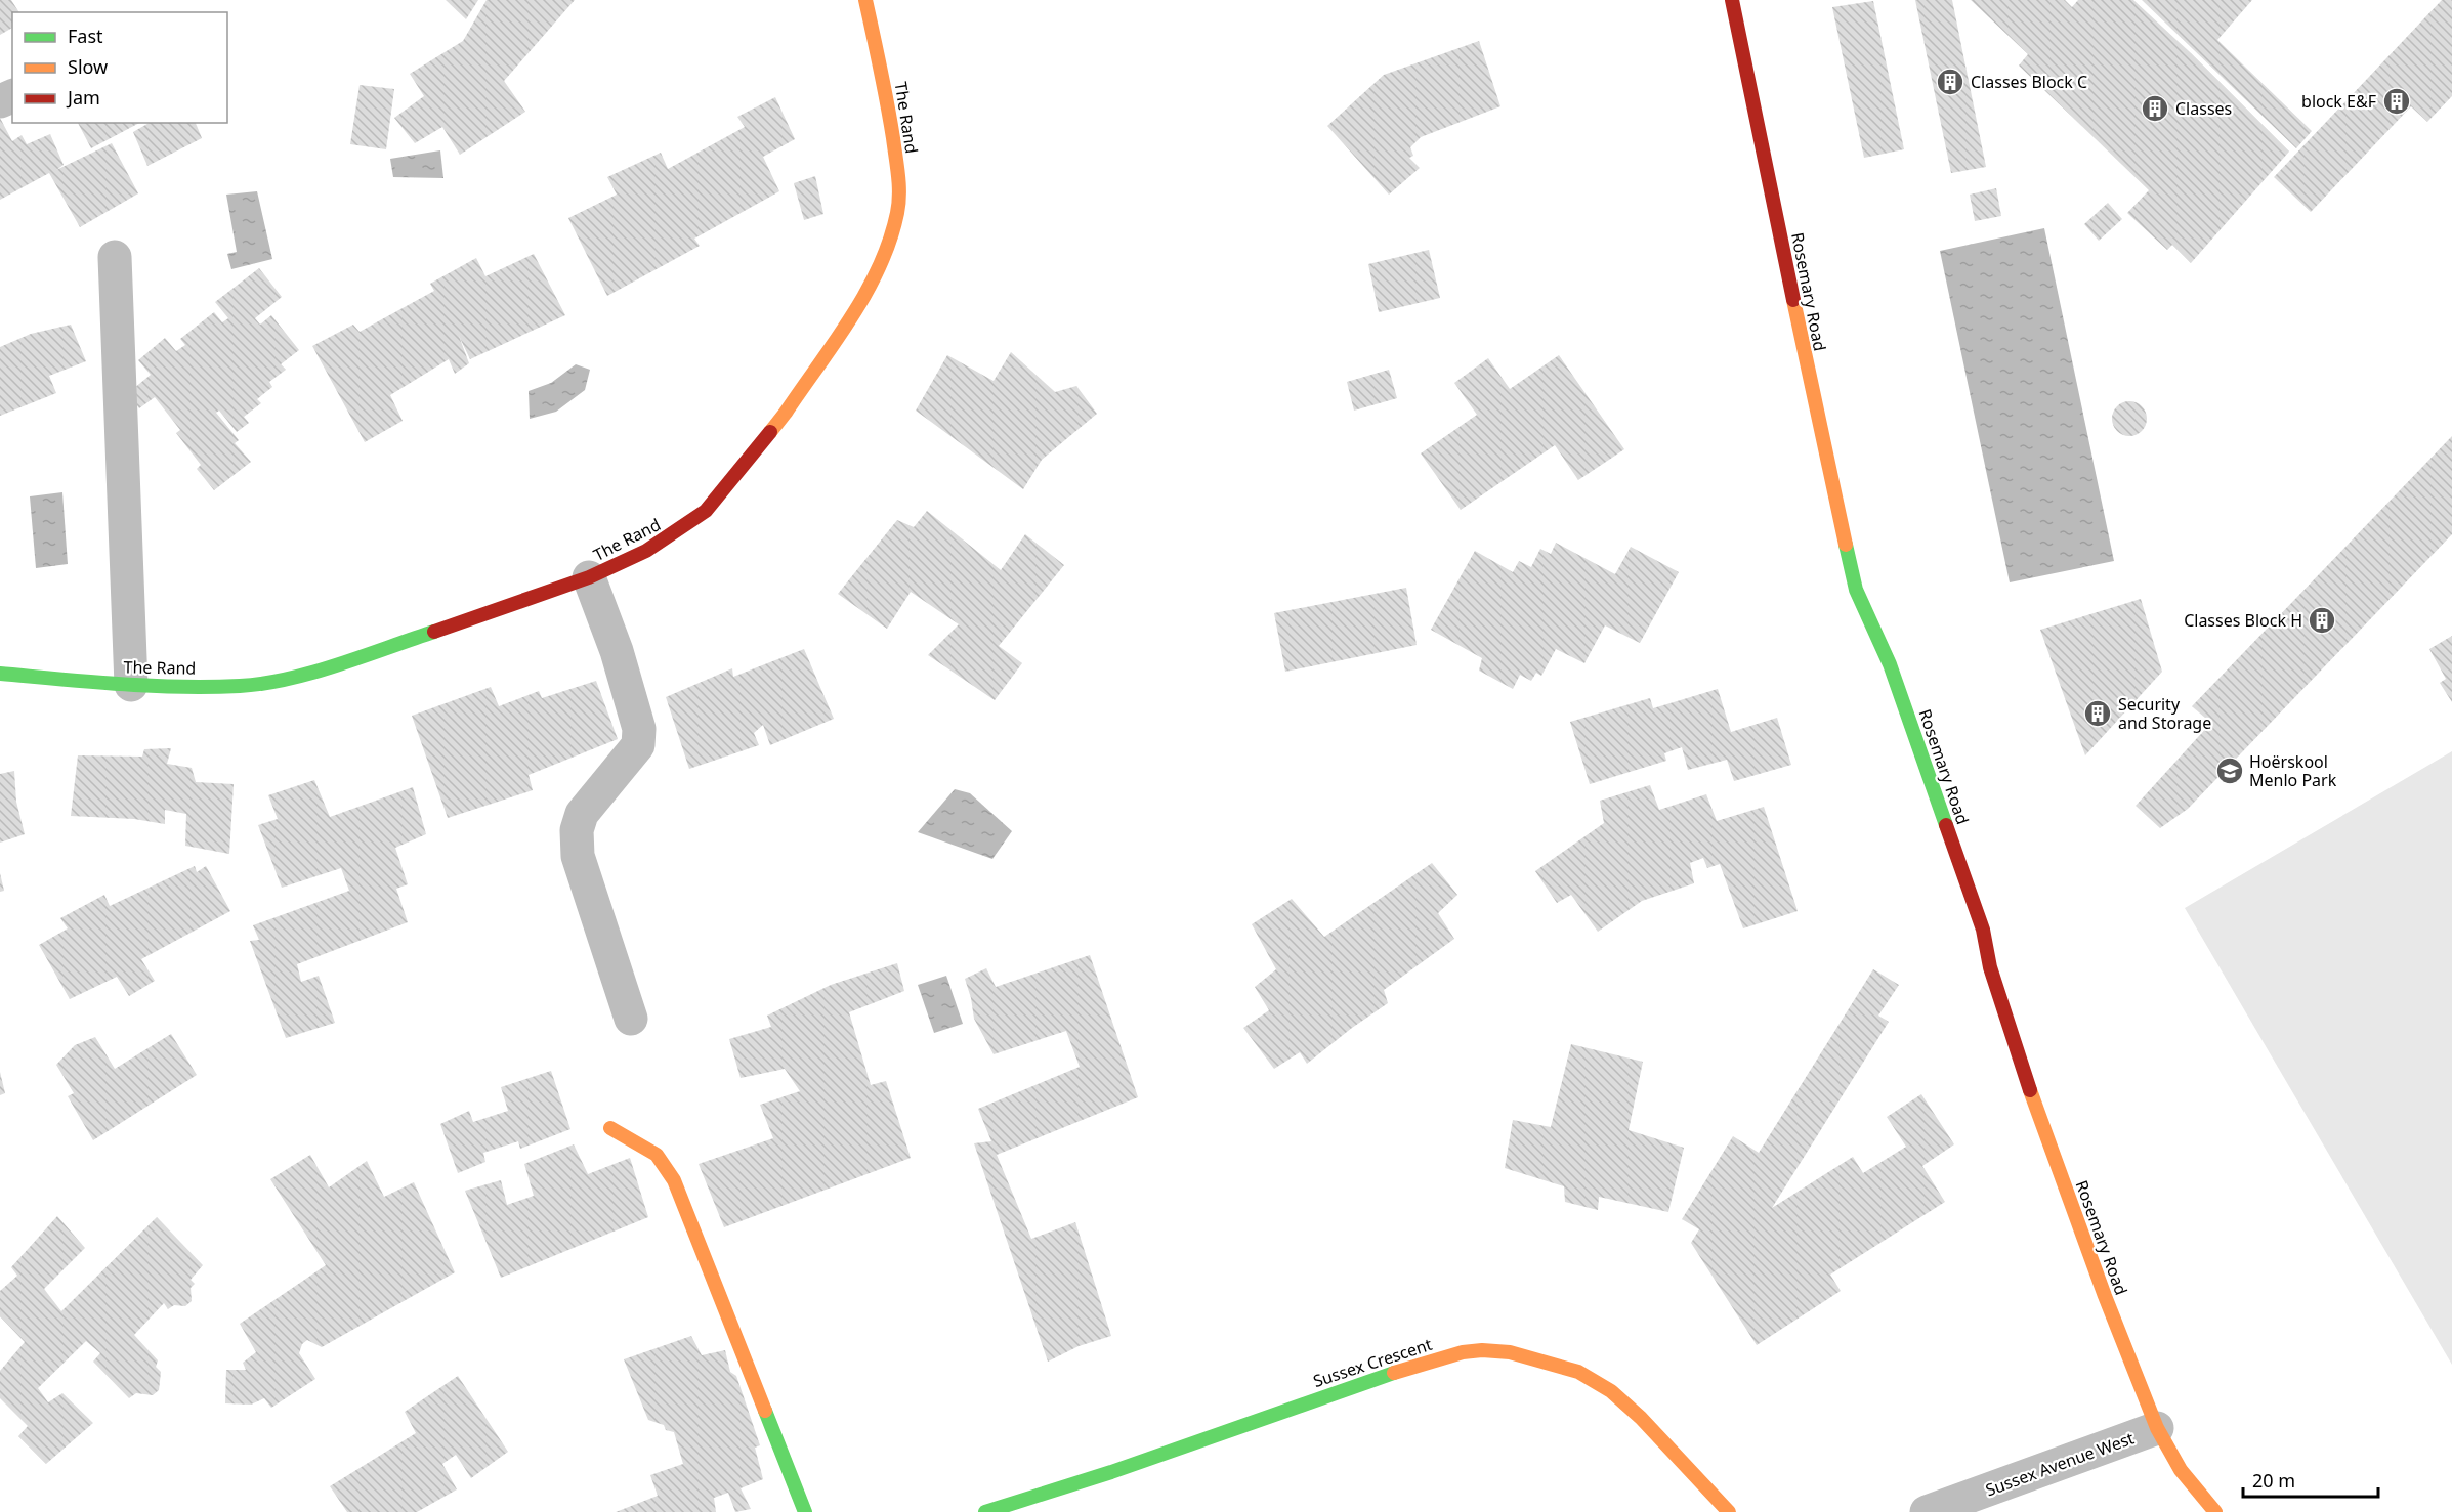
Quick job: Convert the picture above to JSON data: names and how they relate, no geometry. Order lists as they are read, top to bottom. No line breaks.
{"streets":{"street":["The Rand","Rosemary Road","Sussex Crescent","Sussex Avenue West"]},"crossings":[["Rosemary Road","Sussex Avenue West"]],"places":{"building":["Classes Block C","block E&F","Classes","Classes Block H","Security and Storage"],"school or university":["Hoërskool Menlo Park"]},"legend":["Fast","Slow","Jam"],"scale_bar":"20 m"}
